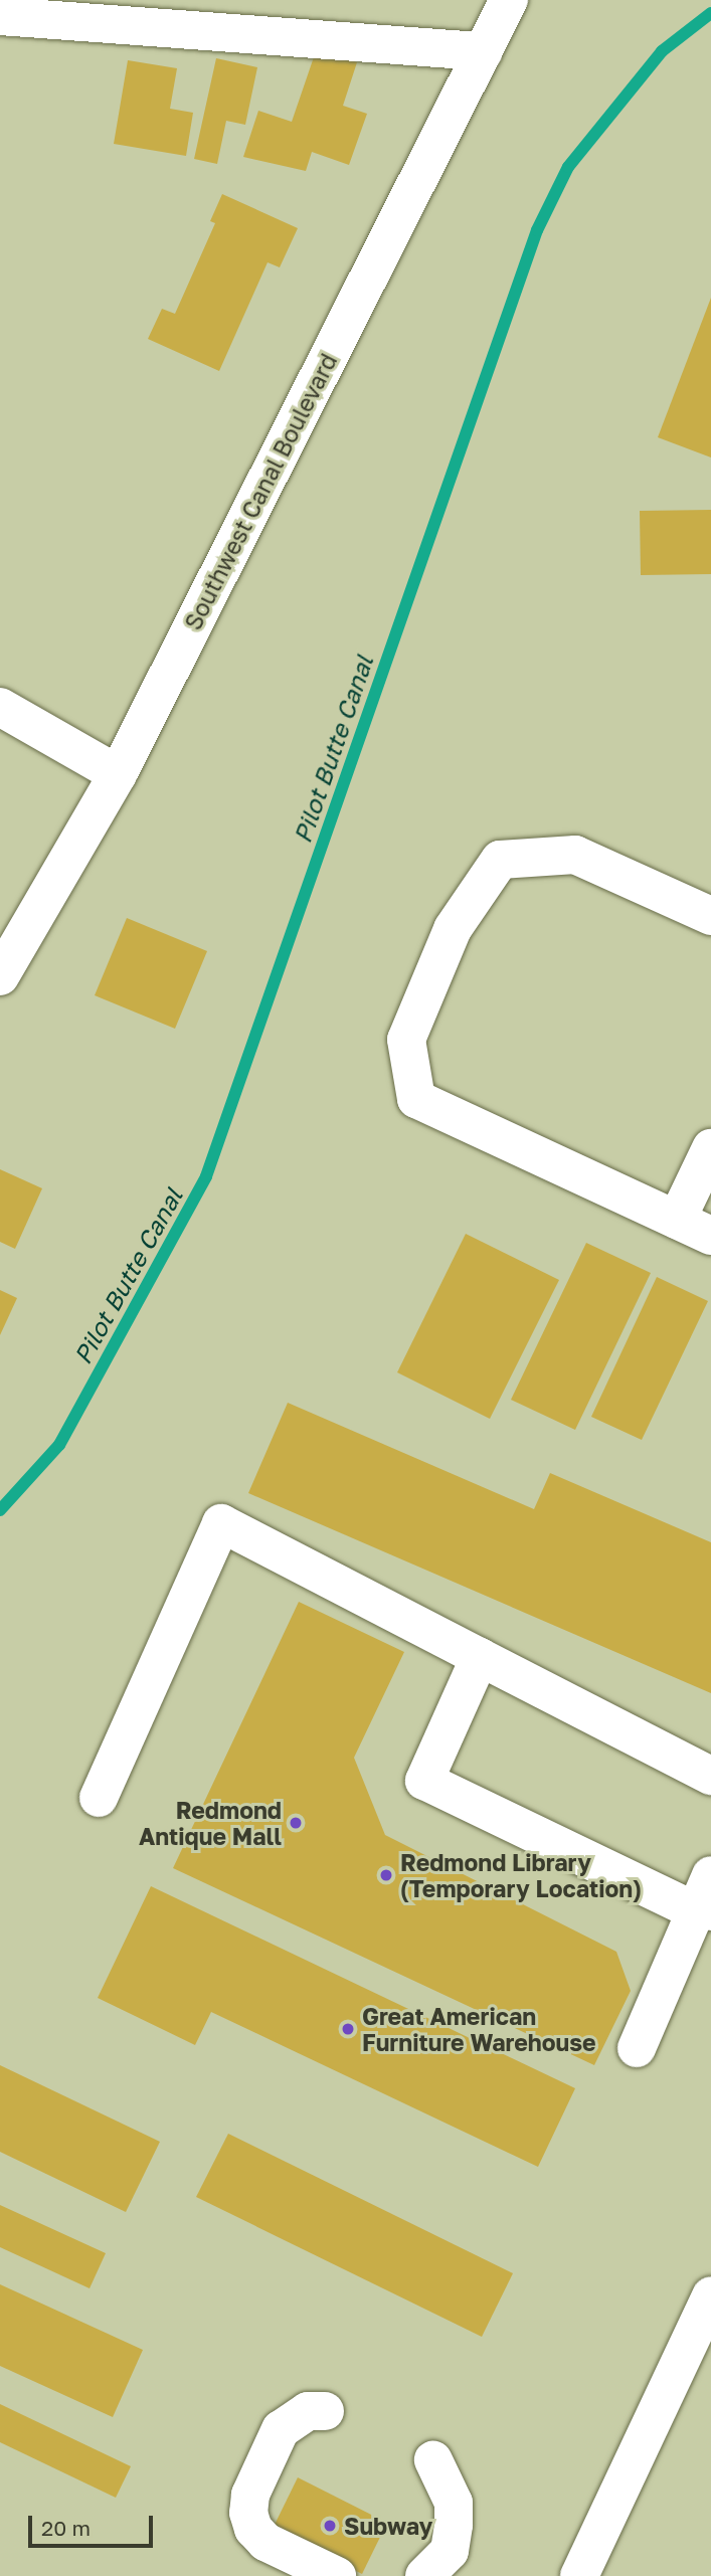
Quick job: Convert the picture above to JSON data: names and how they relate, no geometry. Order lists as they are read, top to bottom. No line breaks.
{"streets":{"main road":["Southwest Canal Boulevard"]},"water":["Pilot Butte Canal"],"places":["Redmond Antique Mall","Redmond Library (Temporary Location)","Great American Furniture Warehouse","Subway"],"scale_bar":"20 m"}
